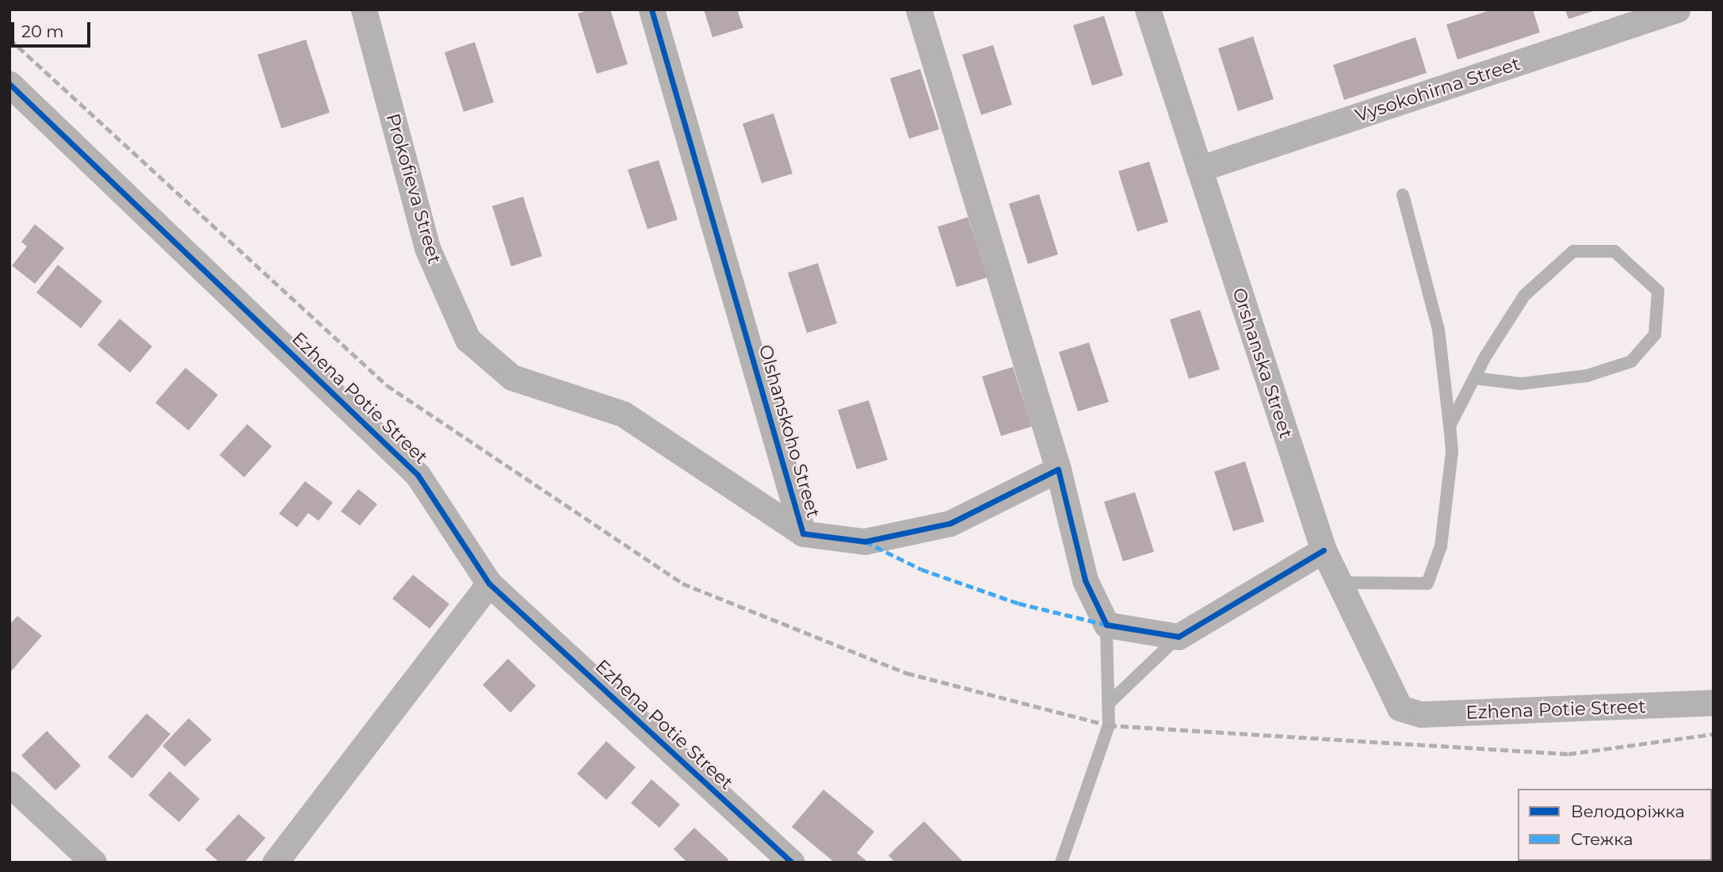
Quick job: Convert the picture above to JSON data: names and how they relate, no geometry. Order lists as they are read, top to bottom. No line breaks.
{"streets":{"street":["Vysokohirna Street","Prokofieva Street","Orshanska Street","Ezhena Potie Street","Olshanskoho Street"]},"crossings":[["Vysokohirna Street","Orshanska Street"],["Prokofieva Street","Olshanskoho Street"],["Orshanska Street","Ezhena Potie Street"]],"legend":["Велодоріжка","Стежка"],"scale_bar":"20 m"}
